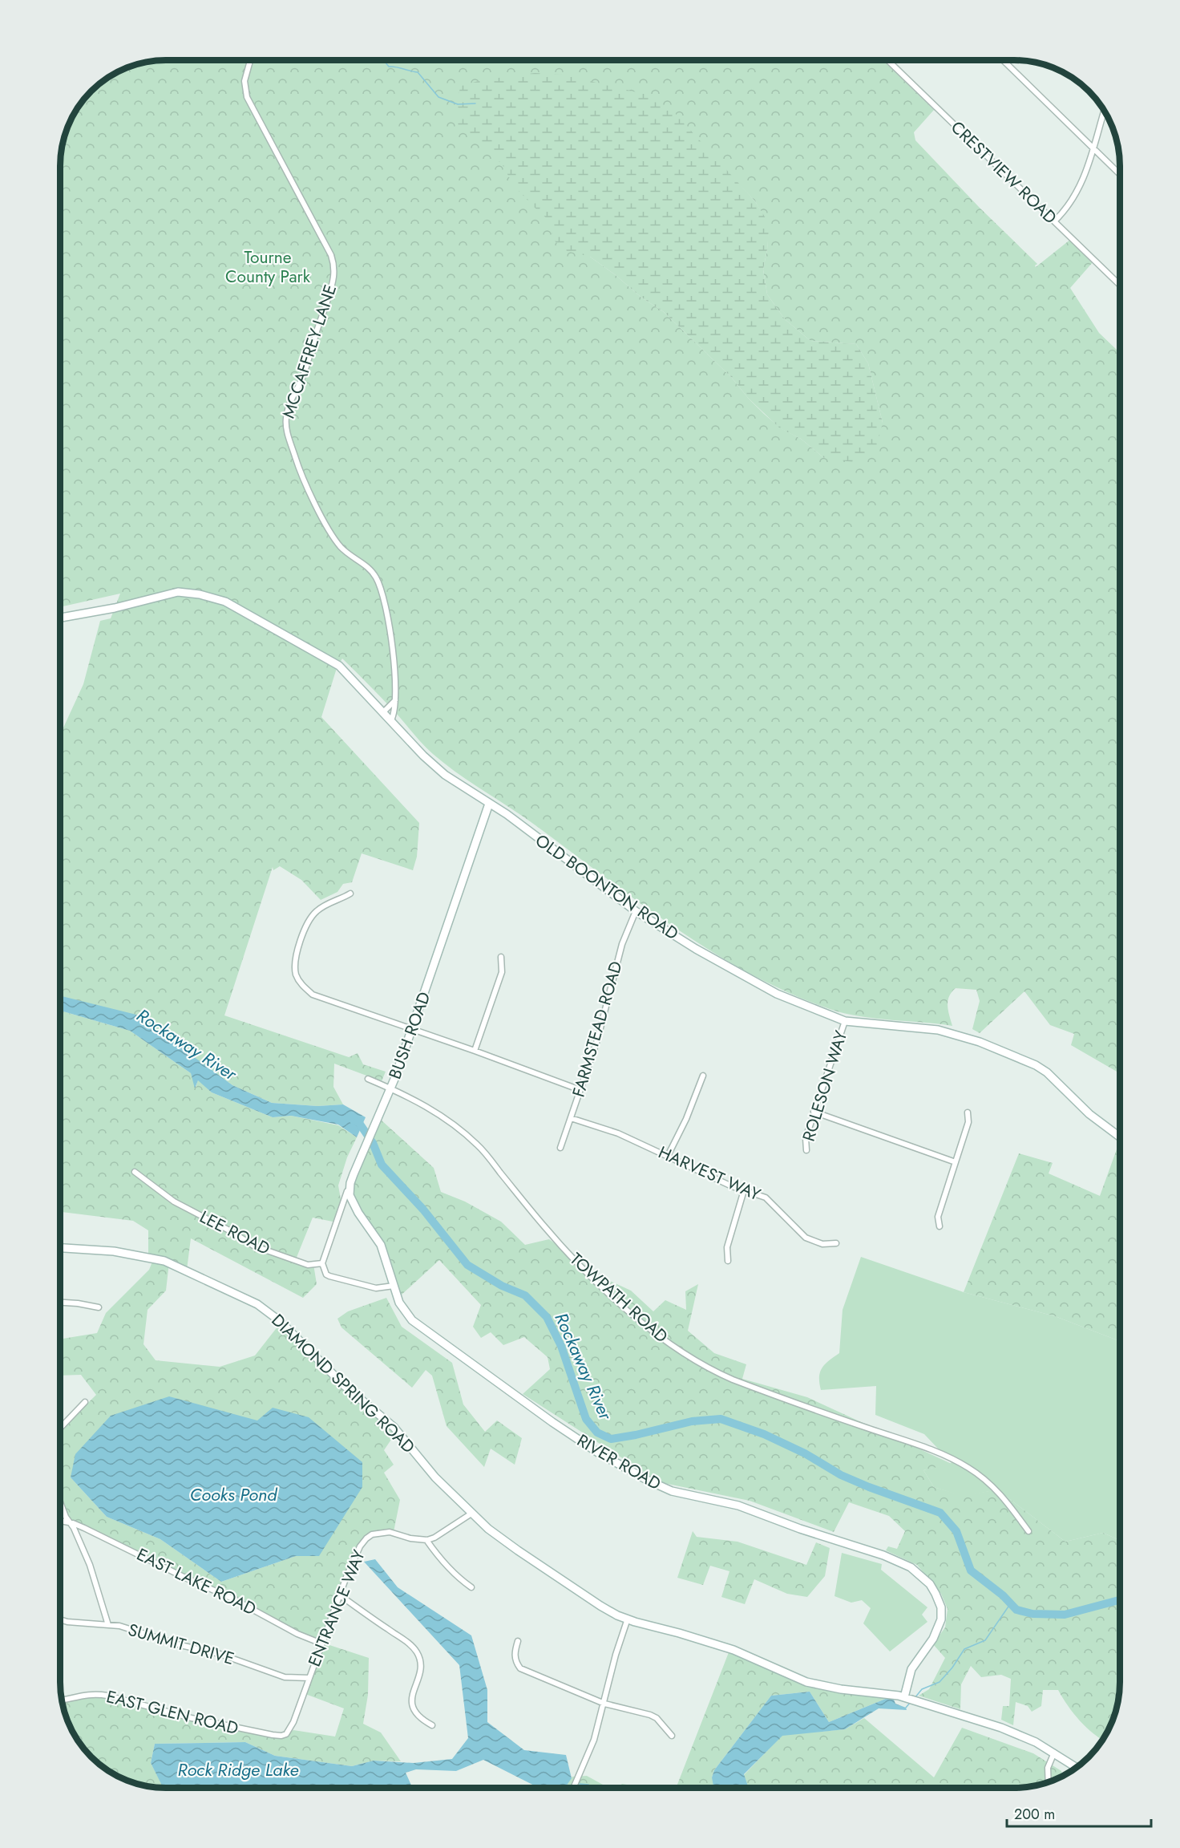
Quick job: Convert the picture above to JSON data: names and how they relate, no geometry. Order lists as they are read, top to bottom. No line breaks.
{"streets":{"street":["CRESTVIEW ROAD","MCCAFFREY LANE","OLD BOONTON ROAD","FARMSTEAD ROAD","BUSH ROAD","ROLESON WAY","HARVEST WAY","LEE ROAD","TOWPATH ROAD","DIAMOND SPRING ROAD","RIVER ROAD","EAST LAKE ROAD","ENTRANCE WAY","SUMMIT DRIVE","EAST GLEN ROAD"]},"crossings":[["MCCAFFREY LANE","OLD BOONTON ROAD"],["OLD BOONTON ROAD","FARMSTEAD ROAD"],["OLD BOONTON ROAD","BUSH ROAD"],["OLD BOONTON ROAD","ROLESON WAY"],["FARMSTEAD ROAD","HARVEST WAY"],["BUSH ROAD","LEE ROAD"],["BUSH ROAD","TOWPATH ROAD"],["BUSH ROAD","RIVER ROAD"],["DIAMOND SPRING ROAD","RIVER ROAD"],["EAST LAKE ROAD","ENTRANCE WAY"],["ENTRANCE WAY","SUMMIT DRIVE"],["ENTRANCE WAY","EAST GLEN ROAD"]],"water":["Rockaway River","Cooks Pond","Rock Ridge Lake"],"parks":["Tourne County Park"],"scale_bar":"200 m"}
